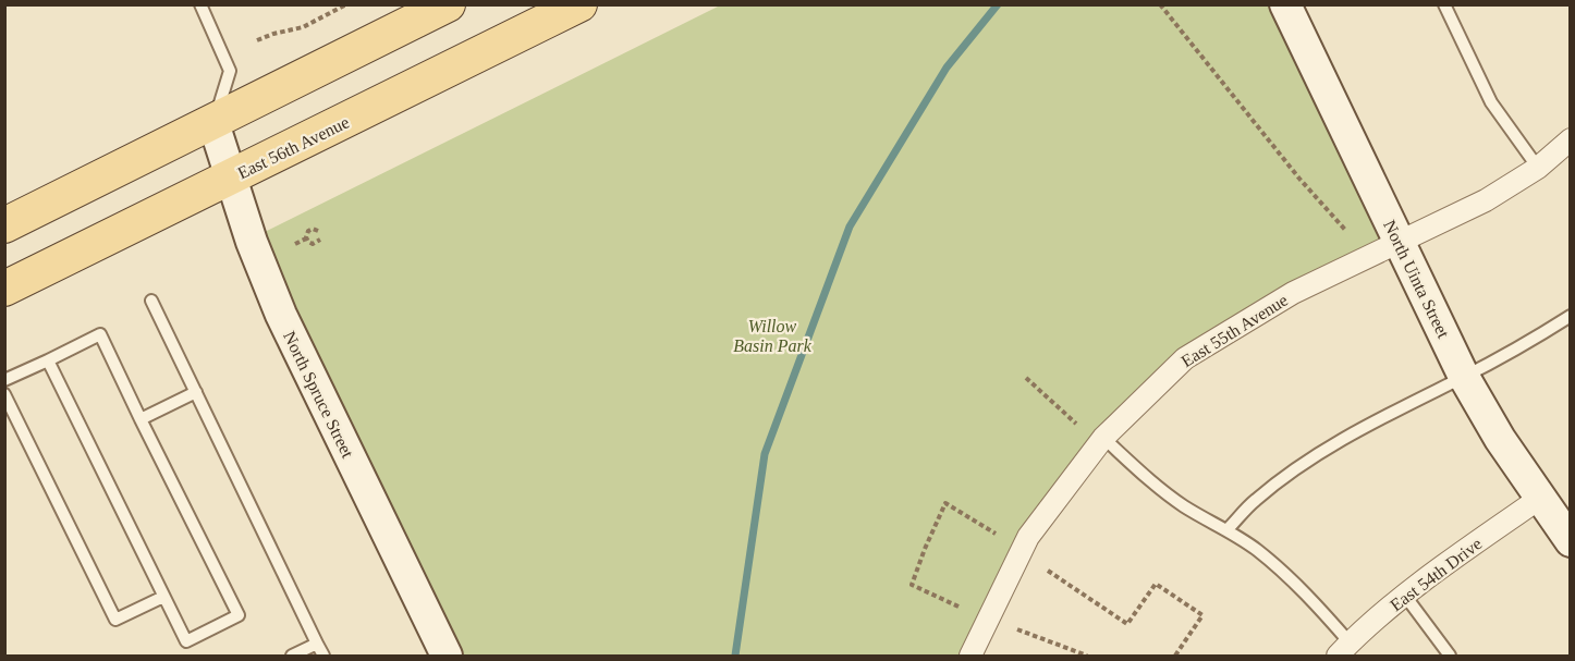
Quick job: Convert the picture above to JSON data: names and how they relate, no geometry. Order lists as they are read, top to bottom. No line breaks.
{"streets":{"main road":["East 56th Avenue"],"street":["North Uinta Street","East 55th Avenue","North Spruce Street","East 54th Drive"]},"crossings":[["East 56th Avenue","North Spruce Street"],["North Uinta Street","East 55th Avenue"],["North Uinta Street","East 54th Drive"]],"parks":["Willow Basin Park"]}
